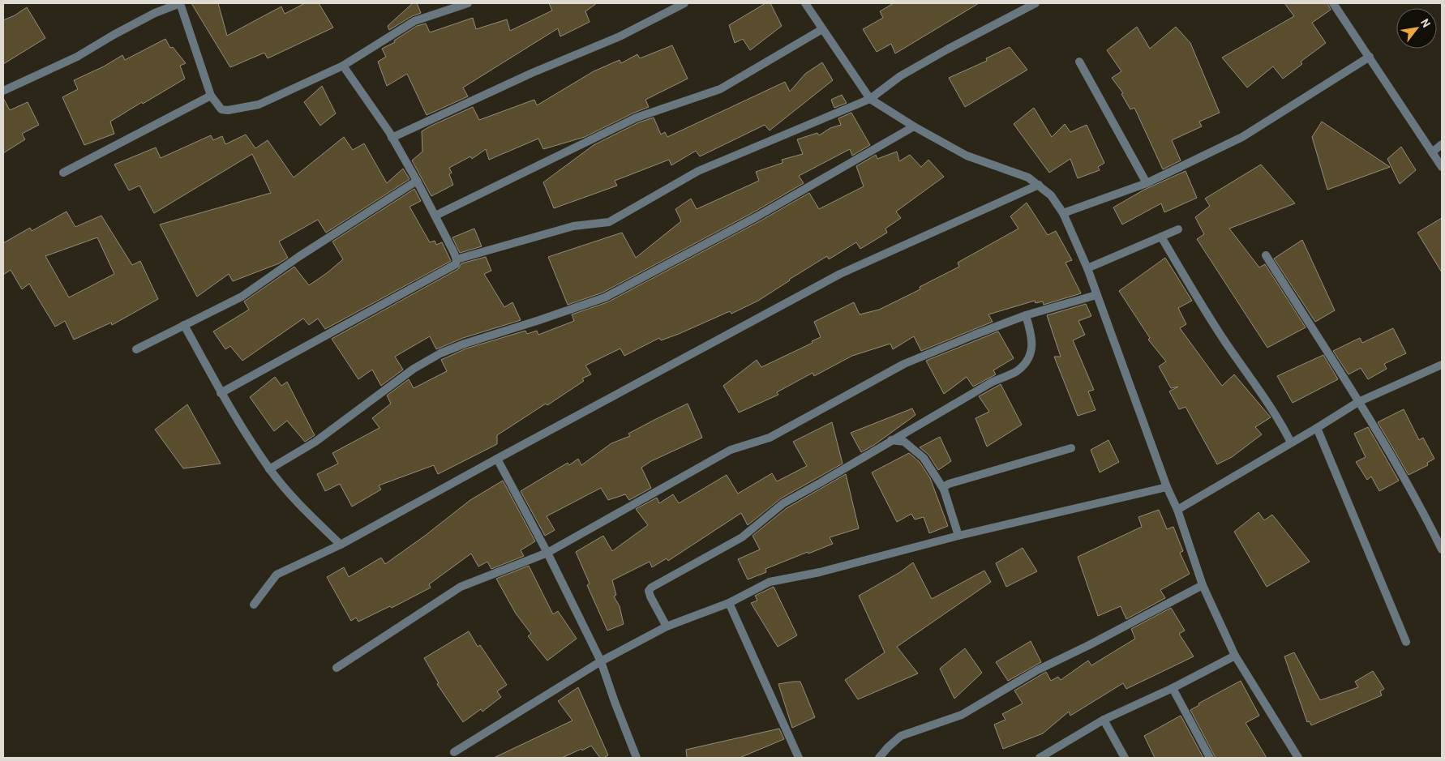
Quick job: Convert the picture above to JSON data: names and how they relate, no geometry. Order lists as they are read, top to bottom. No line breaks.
{"north":"top right"}
